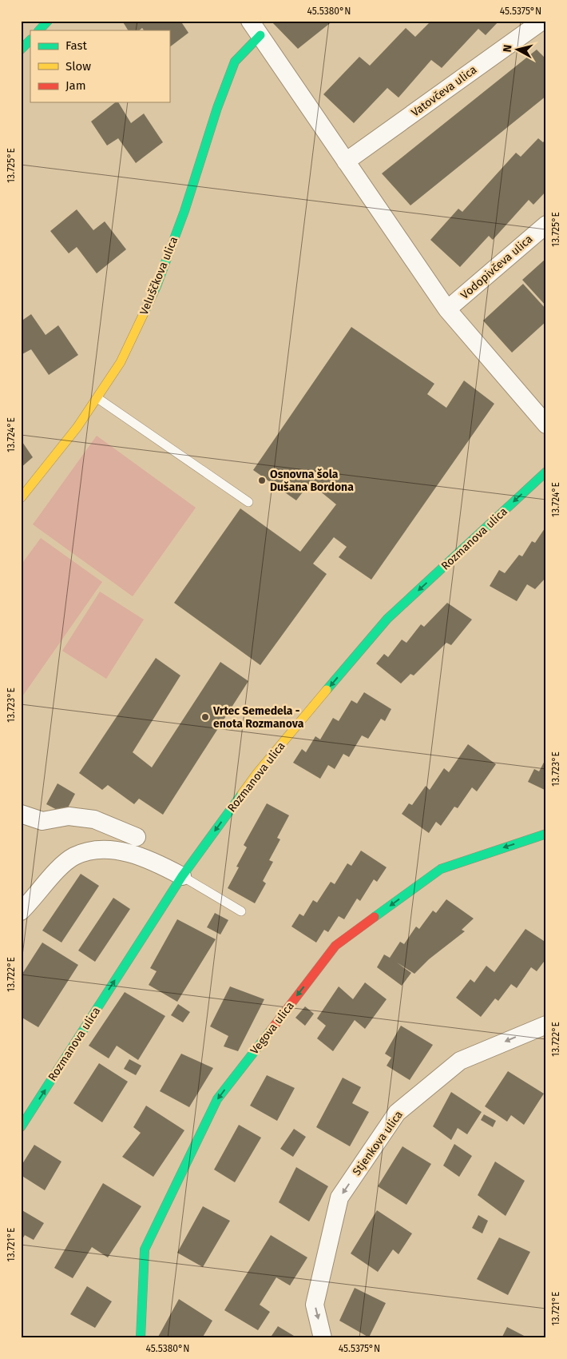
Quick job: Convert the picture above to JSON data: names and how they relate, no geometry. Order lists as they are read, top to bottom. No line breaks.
{"streets":{"street":["Vatovčeva ulica","Vodopivčeva ulica","Veluščkova ulica","Rozmanova ulica","Vegova ulica","Stjenkova ulica"]},"one_way":["Vegova ulica","Stjenkova ulica"],"places":["Osnovna šola Dušana Bordona","Vrtec Semedela - enota Rozmanova"],"legend":["Fast","Slow","Jam"],"north":"left","coordinates":["45.5380°N","45.5375°N","13.725°E","13.724°E","13.723°E","13.722°E","13.721°E"]}
